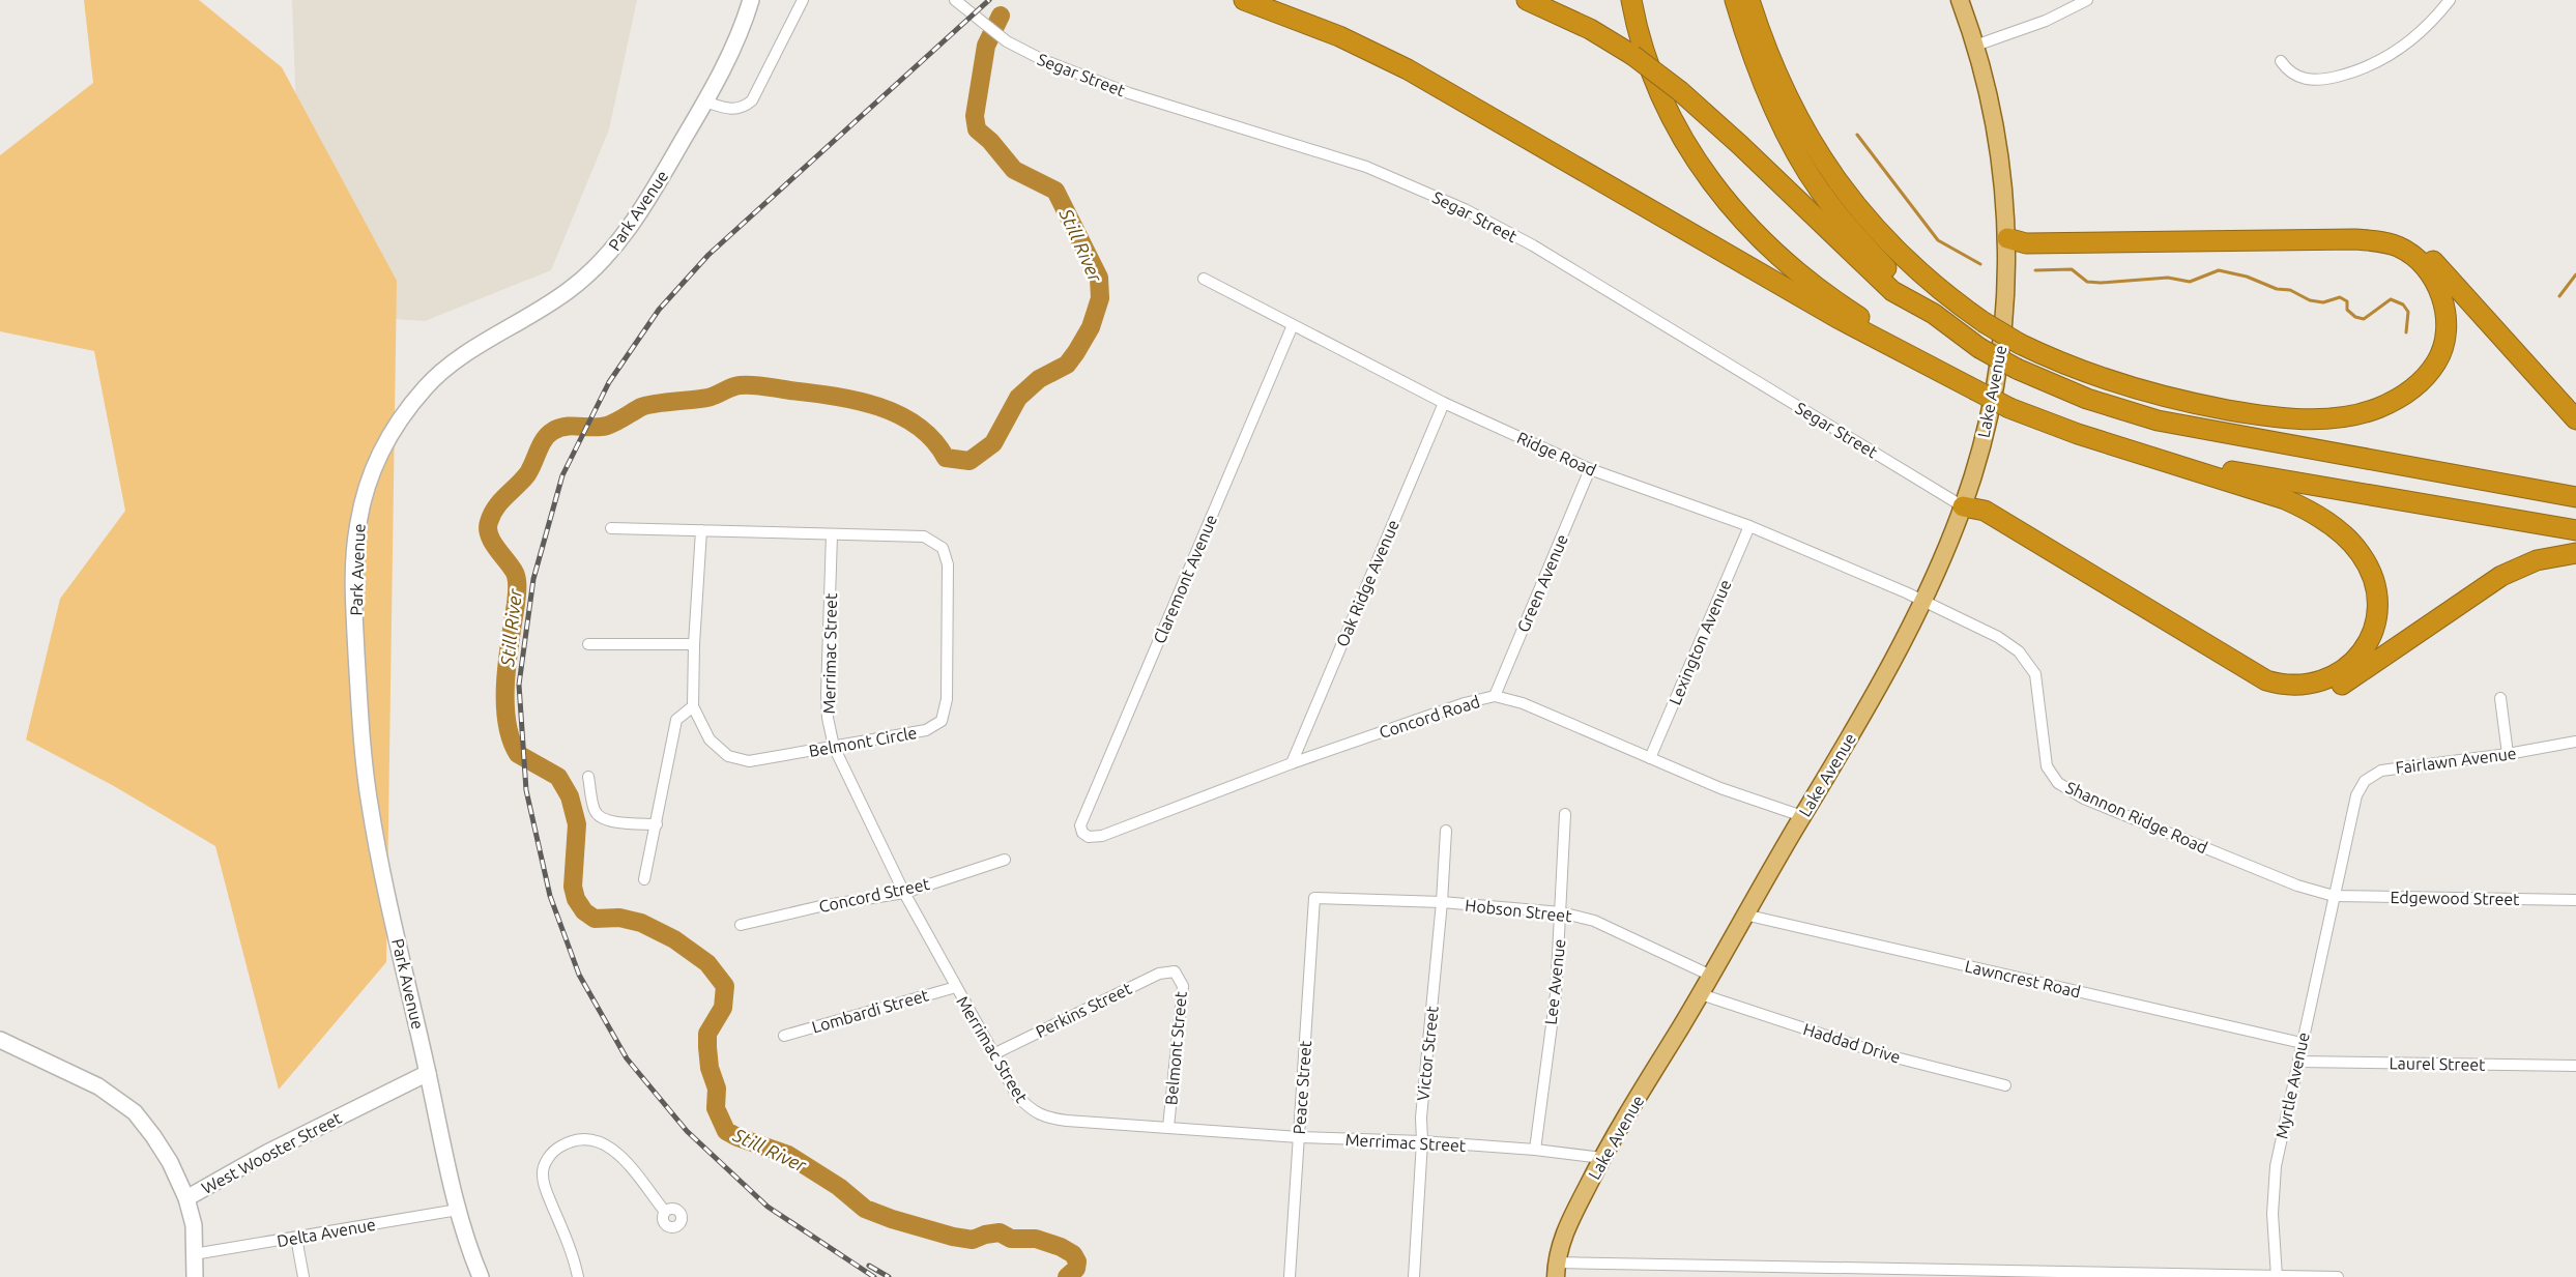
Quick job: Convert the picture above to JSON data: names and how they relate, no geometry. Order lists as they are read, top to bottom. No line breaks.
{"streets":{"main road":["Park Avenue","Lake Avenue","West Wooster Street"],"street":["Segar Street","Ridge Road","Claremont Avenue","Oak Ridge Avenue","Green Avenue","Lexington Avenue","Merrimac Street","Concord Road","Belmont Circle","Fairlawn Avenue","Shannon Ridge Road","Concord Street","Edgewood Street","Hobson Street","Lawncrest Road","Lee Avenue","Perkins Street","Lombardi Street","Haddad Drive","Belmont Street","Victor Street","Laurel Street","Myrtle Avenue","Peace Street","Delta Avenue"]},"crossings":[["Segar Street","Lake Avenue"],["Park Avenue","West Wooster Street"],["Park Avenue","Delta Avenue"],["Lake Avenue","Ridge Road"],["Lake Avenue","Merrimac Street"],["Lake Avenue","Concord Road"],["Lake Avenue","Shannon Ridge Road"],["Lake Avenue","Hobson Street"],["Lake Avenue","Lawncrest Road"],["Lake Avenue","Haddad Drive"],["Ridge Road","Claremont Avenue"],["Ridge Road","Oak Ridge Avenue"],["Ridge Road","Green Avenue"],["Ridge Road","Lexington Avenue"],["Ridge Road","Shannon Ridge Road"],["Claremont Avenue","Concord Road"],["Oak Ridge Avenue","Concord Road"],["Green Avenue","Concord Road"],["Lexington Avenue","Concord Road"],["Merrimac Street","Belmont Circle"],["Merrimac Street","Concord Street"],["Merrimac Street","Lee Avenue"],["Merrimac Street","Perkins Street"],["Merrimac Street","Lombardi Street"],["Merrimac Street","Belmont Street"],["Merrimac Street","Victor Street"],["Merrimac Street","Peace Street"],["Fairlawn Avenue","Shannon Ridge Road"],["Fairlawn Avenue","Edgewood Street"],["Fairlawn Avenue","Myrtle Avenue"],["Shannon Ridge Road","Edgewood Street"],["Shannon Ridge Road","Myrtle Avenue"],["Edgewood Street","Myrtle Avenue"],["Hobson Street","Lee Avenue"],["Hobson Street","Victor Street"],["Hobson Street","Peace Street"],["Lawncrest Road","Myrtle Avenue"],["Perkins Street","Belmont Street"],["Laurel Street","Myrtle Avenue"],["West Wooster Street","Delta Avenue"]],"water":["Still River"]}
